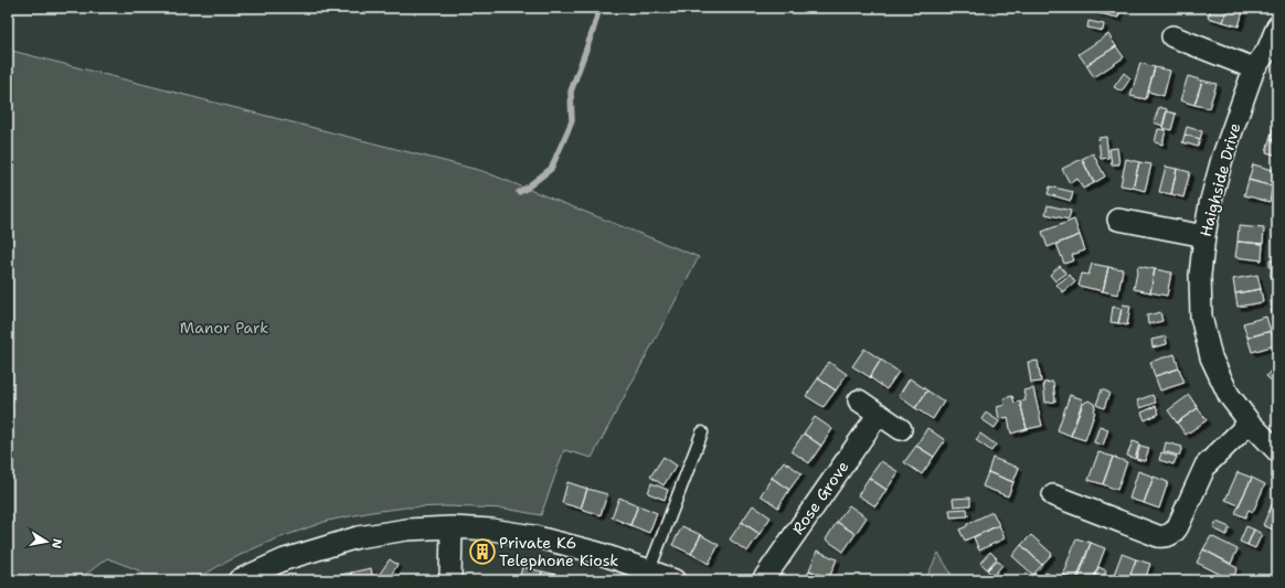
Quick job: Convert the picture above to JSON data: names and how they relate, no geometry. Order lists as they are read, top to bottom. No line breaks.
{"streets":{"street":["Haighside Drive","Rose Grove"]},"parks":["Manor Park"],"places":{"building":["Private K6 Telephone Kiosk"]},"north":"right"}
